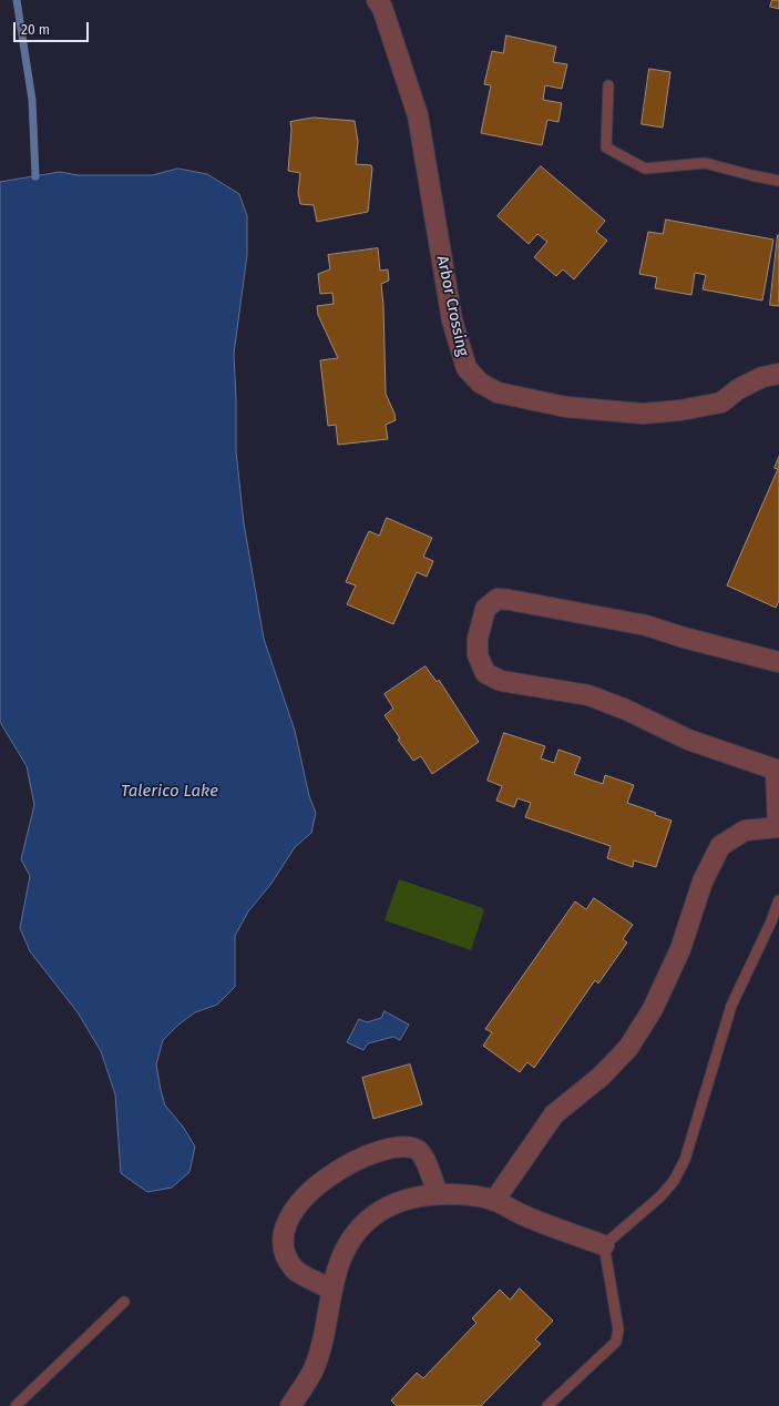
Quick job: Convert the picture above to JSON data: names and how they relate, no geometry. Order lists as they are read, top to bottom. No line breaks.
{"streets":{"street":["Arbor Crossing"]},"water":["Talerico Lake"],"scale_bar":"20 m"}
